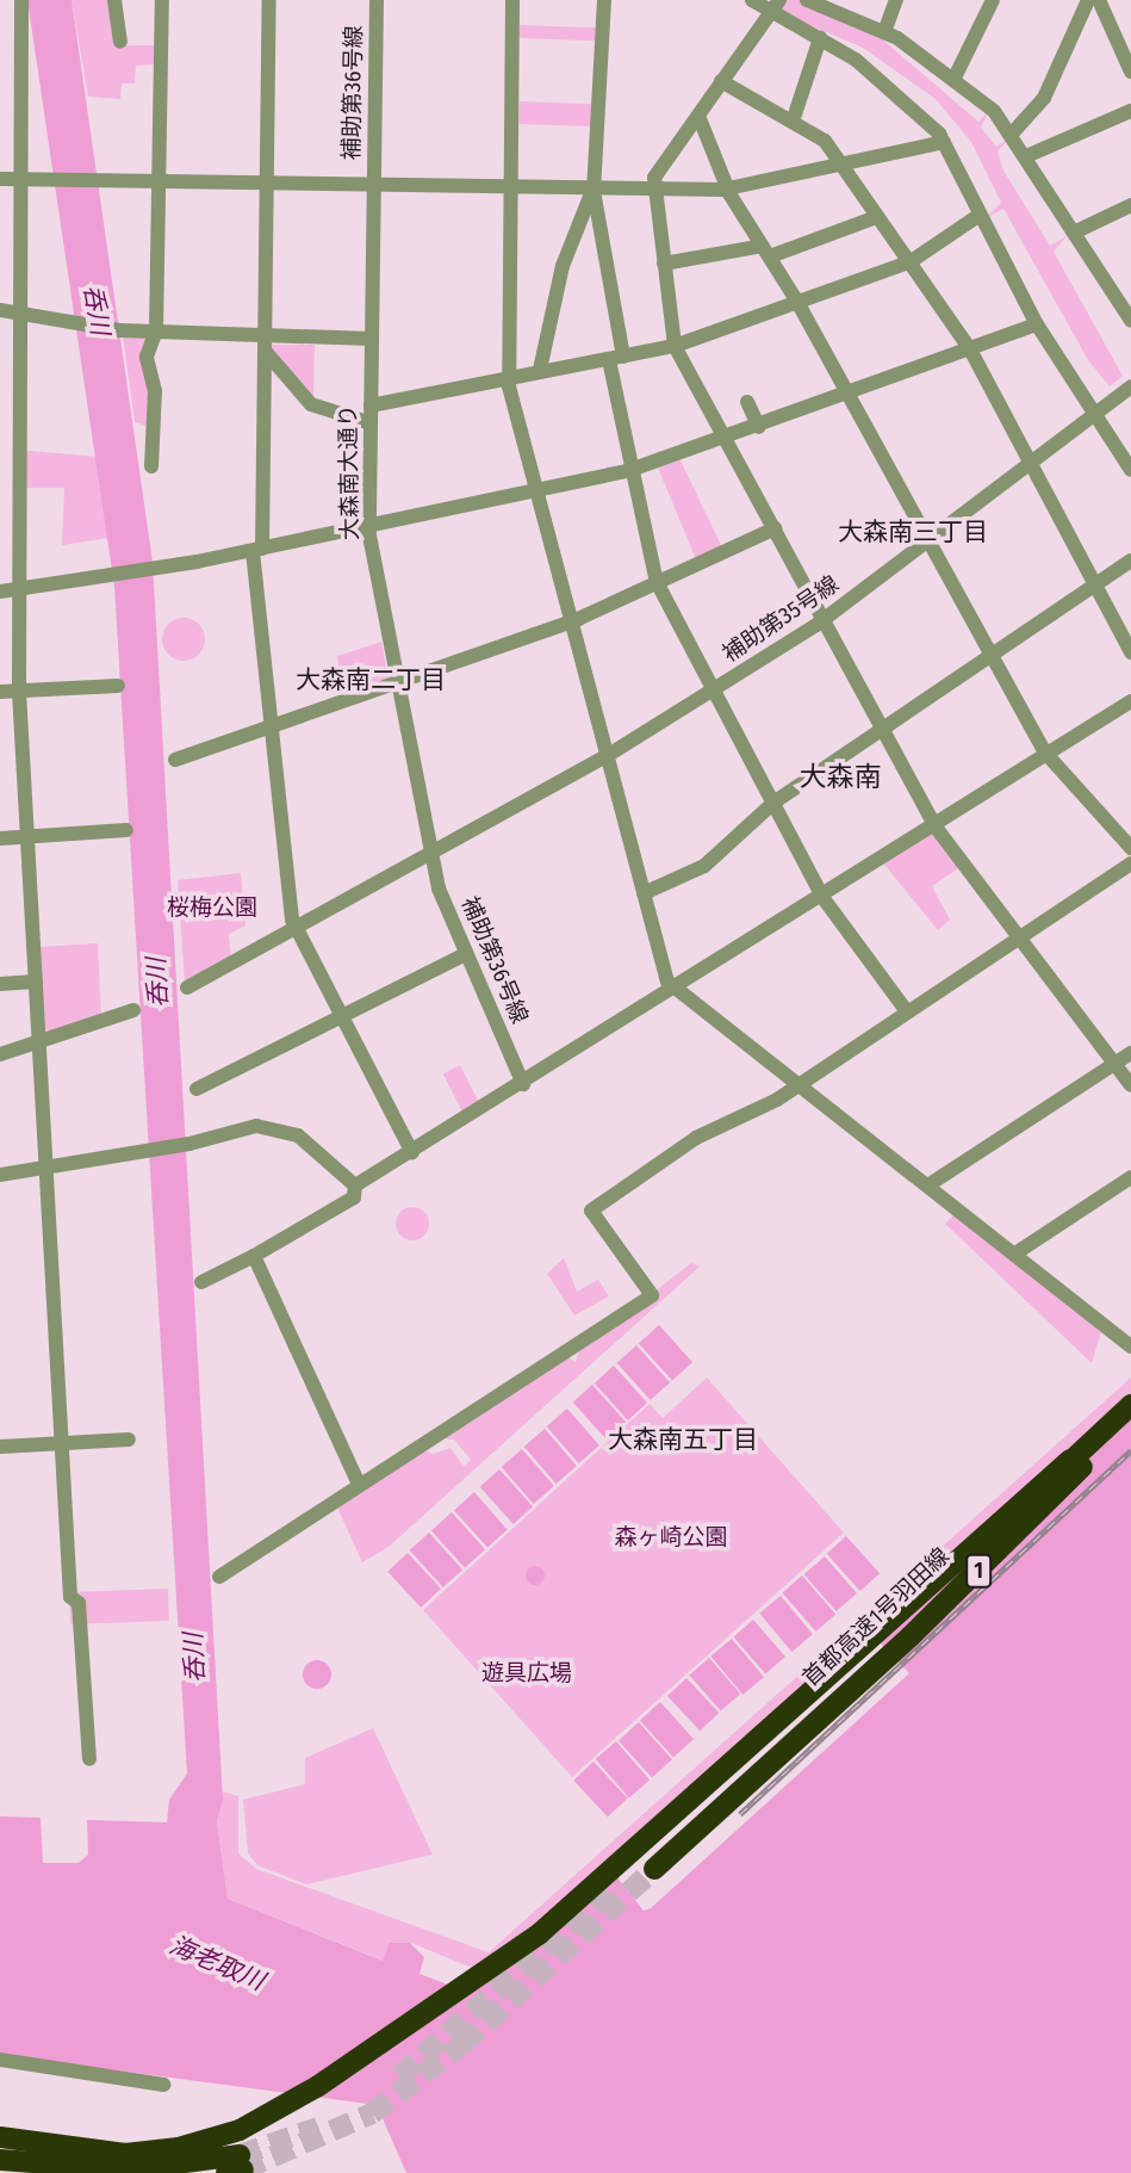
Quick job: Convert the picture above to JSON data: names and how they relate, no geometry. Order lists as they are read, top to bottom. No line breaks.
{"streets":{"highway":["1","首都高速1号羽田線"],"street":["補助第36号線","大森南大通り","補助第35号線"]},"crossings":[["補助第36号線","大森南大通り"],["補助第36号線","補助第35号線"],["大森南大通り","補助第35号線"]],"districts":["大森南三丁目","大森南二丁目","大森南","大森南五丁目"],"water":["呑川","海老取川"],"parks":["桜梅公園","森ヶ崎公園","遊具広場"]}
